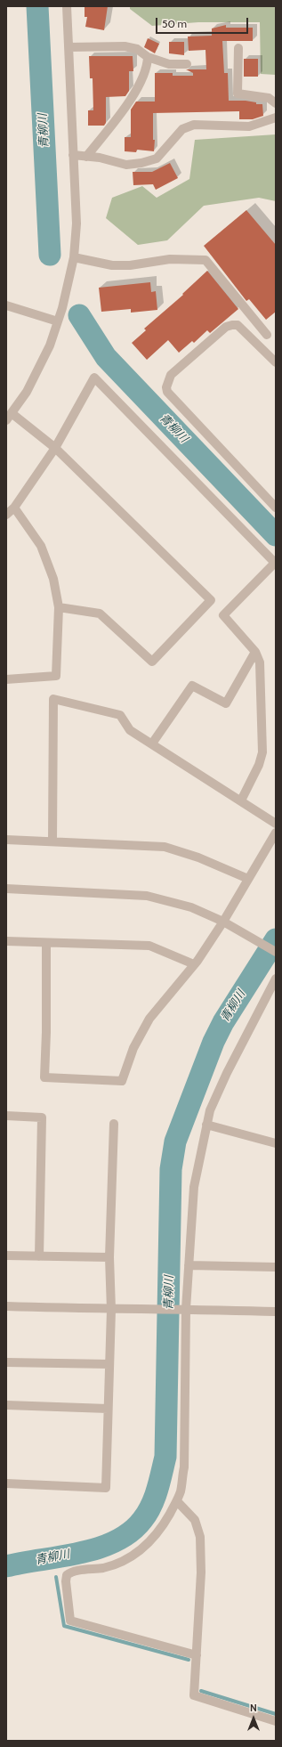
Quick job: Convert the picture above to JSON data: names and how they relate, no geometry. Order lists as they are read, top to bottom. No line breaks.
{"water":["青柳川"],"scale_bar":"50 m","north":"top"}
